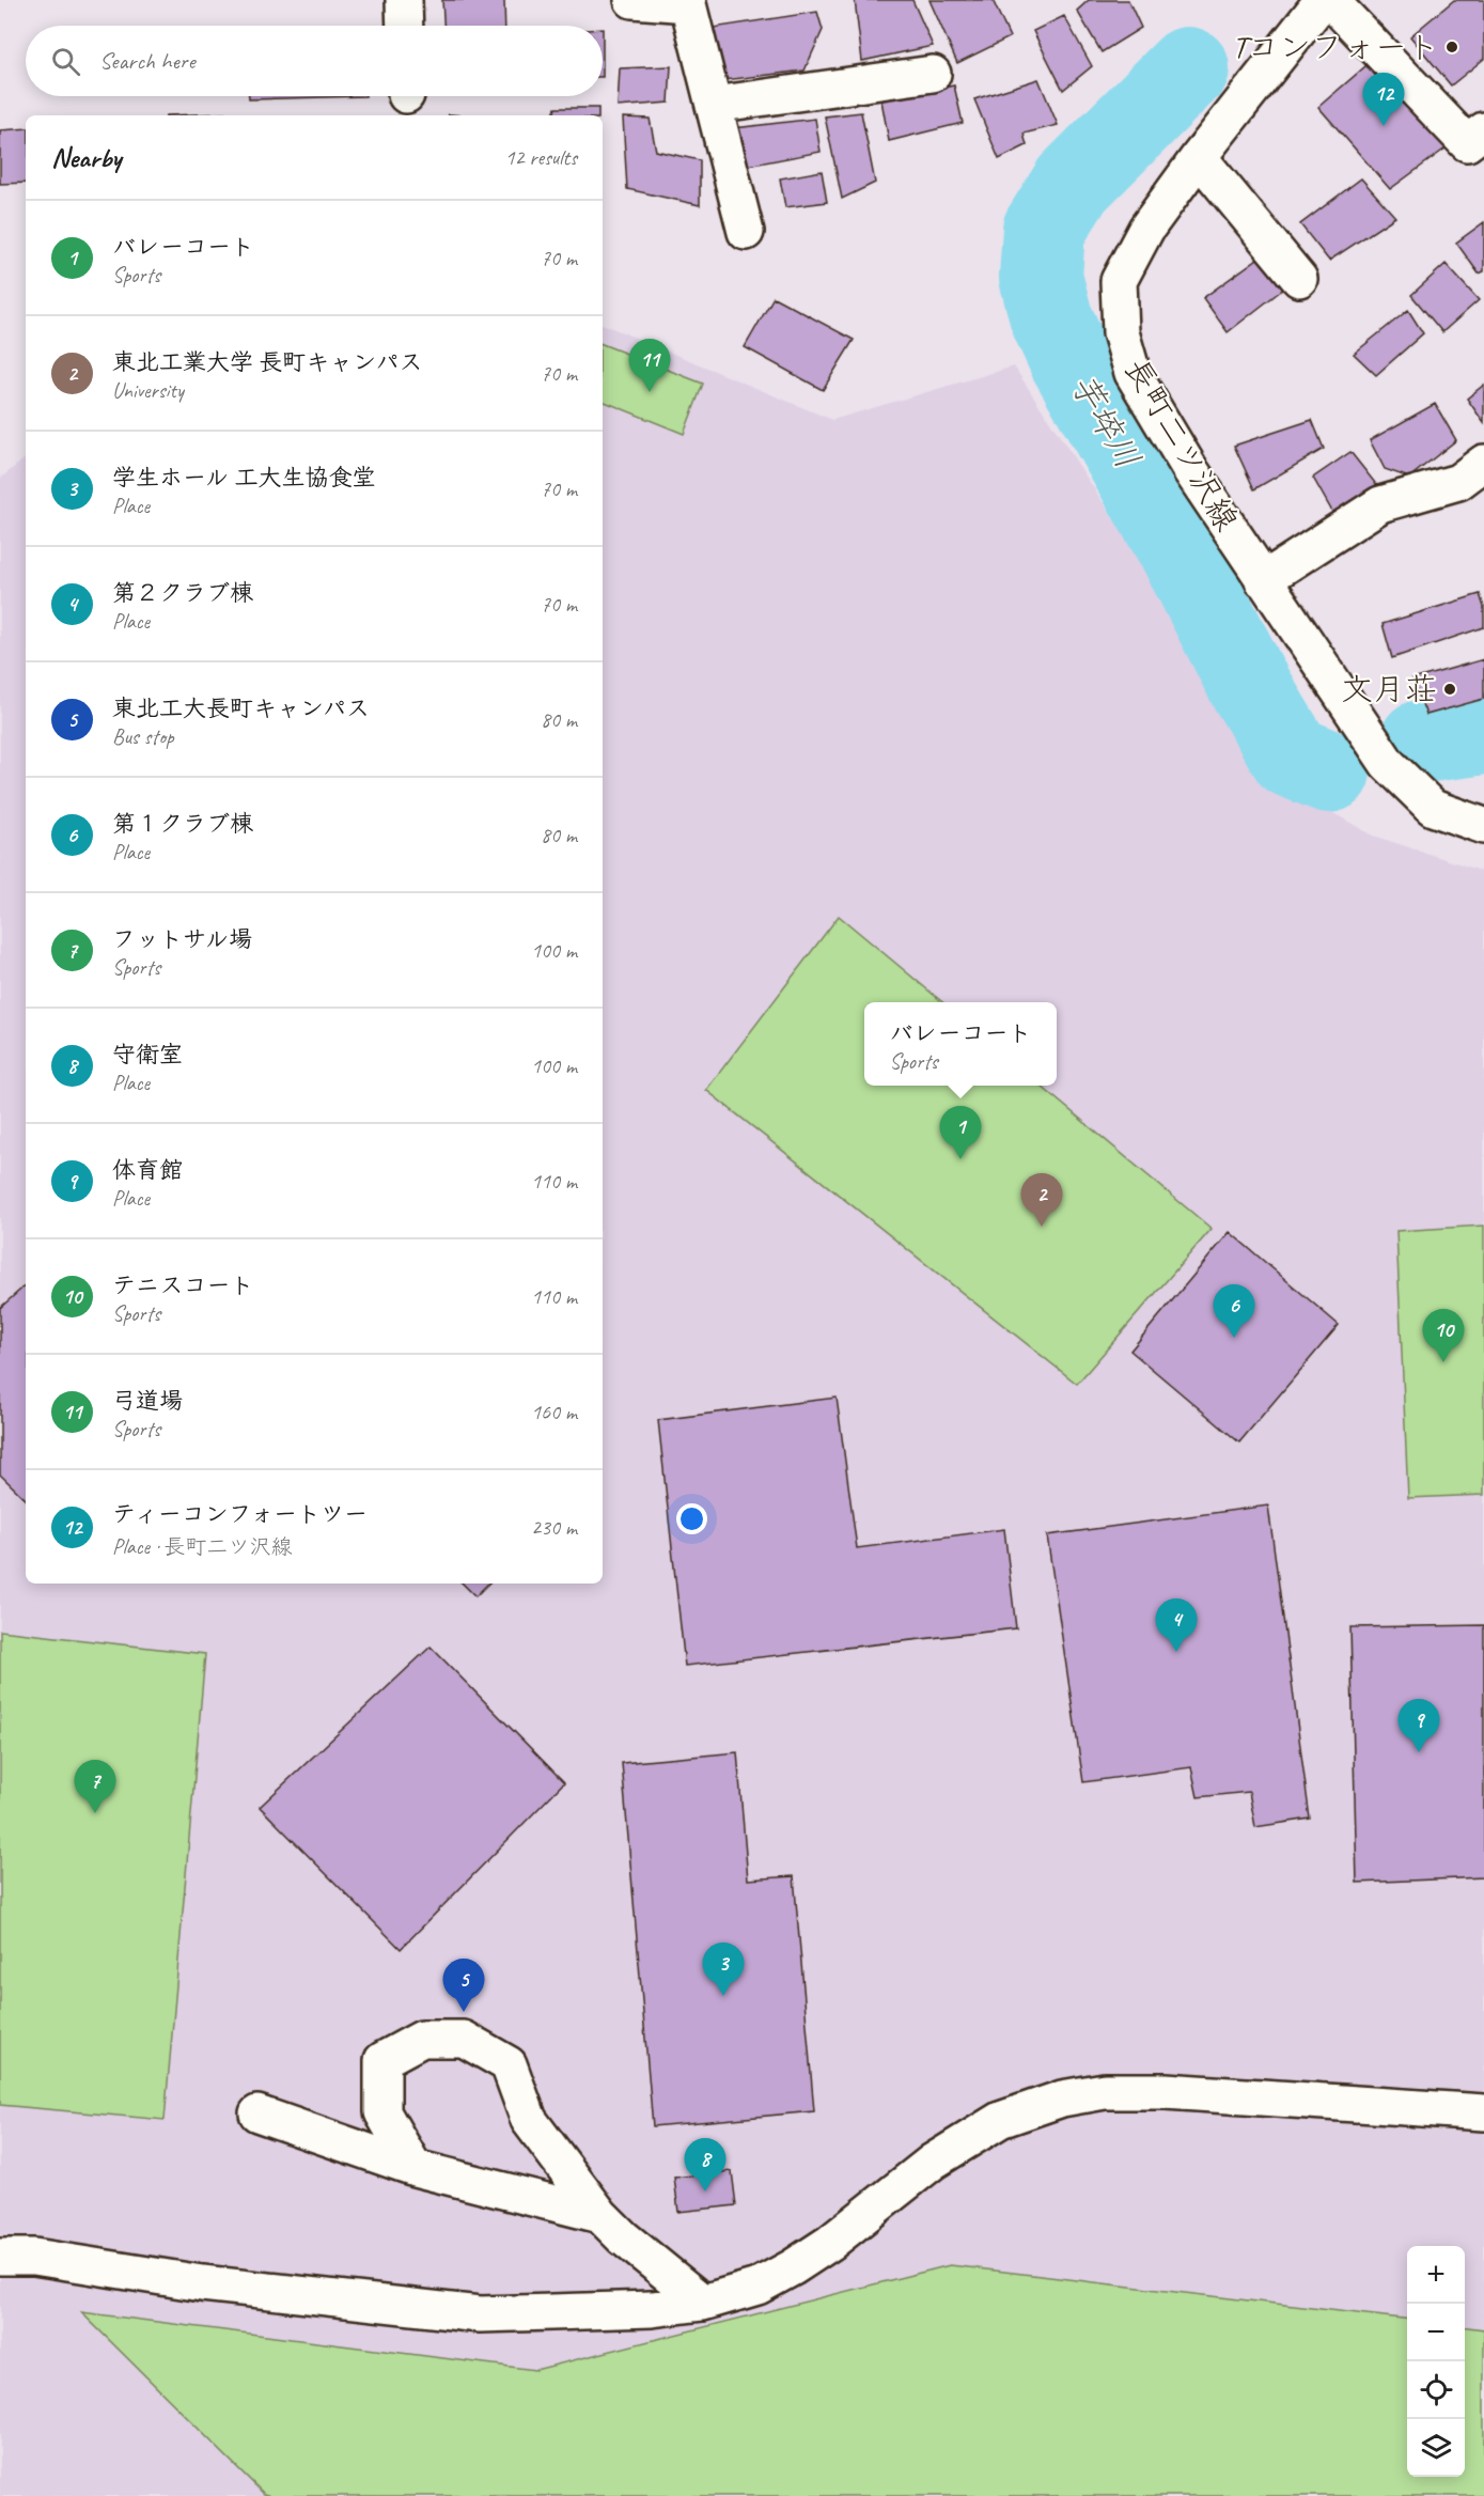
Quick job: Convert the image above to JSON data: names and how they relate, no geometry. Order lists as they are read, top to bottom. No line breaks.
{"streets":{"street":["長町二ツ沢線"]},"water":["芋埣川"],"places":["Tコンフォート","文月荘"],"page":{"search":"Search here","pins":["12","11","1","2","6","10","4","9","7","3","5","8"],"heading":["Nearby","12 results"],"list":[{"mark":"1","name":"バレーコート","note":"Sports","value":"70 m"},{"mark":"2","name":"東北工業大学 長町キャンパス","note":"University","value":"70 m"},{"mark":"3","name":"学生ホール 工大生協食堂","note":"Place","value":"70 m"},{"mark":"4","name":"第２クラブ棟","note":"Place","value":"70 m"},{"mark":"5","name":"東北工大長町キャンパス","note":"Bus stop","value":"80 m"},{"mark":"6","name":"第１クラブ棟","note":"Place","value":"80 m"},{"mark":"7","name":"フットサル場","note":"Sports","value":"100 m"},{"mark":"8","name":"守衛室","note":"Place","value":"100 m"},{"mark":"9","name":"体育館","note":"Place","value":"110 m"},{"mark":"10","name":"テニスコート","note":"Sports","value":"110 m"},{"mark":"11","name":"弓道場","note":"Sports","value":"160 m"},{"mark":"12","name":"ティーコンフォートツー","note":"Place · 長町二ツ沢線","value":"230 m"}],"popup":["バレーコート","Sports"],"map_buttons":["+","−"]}}
